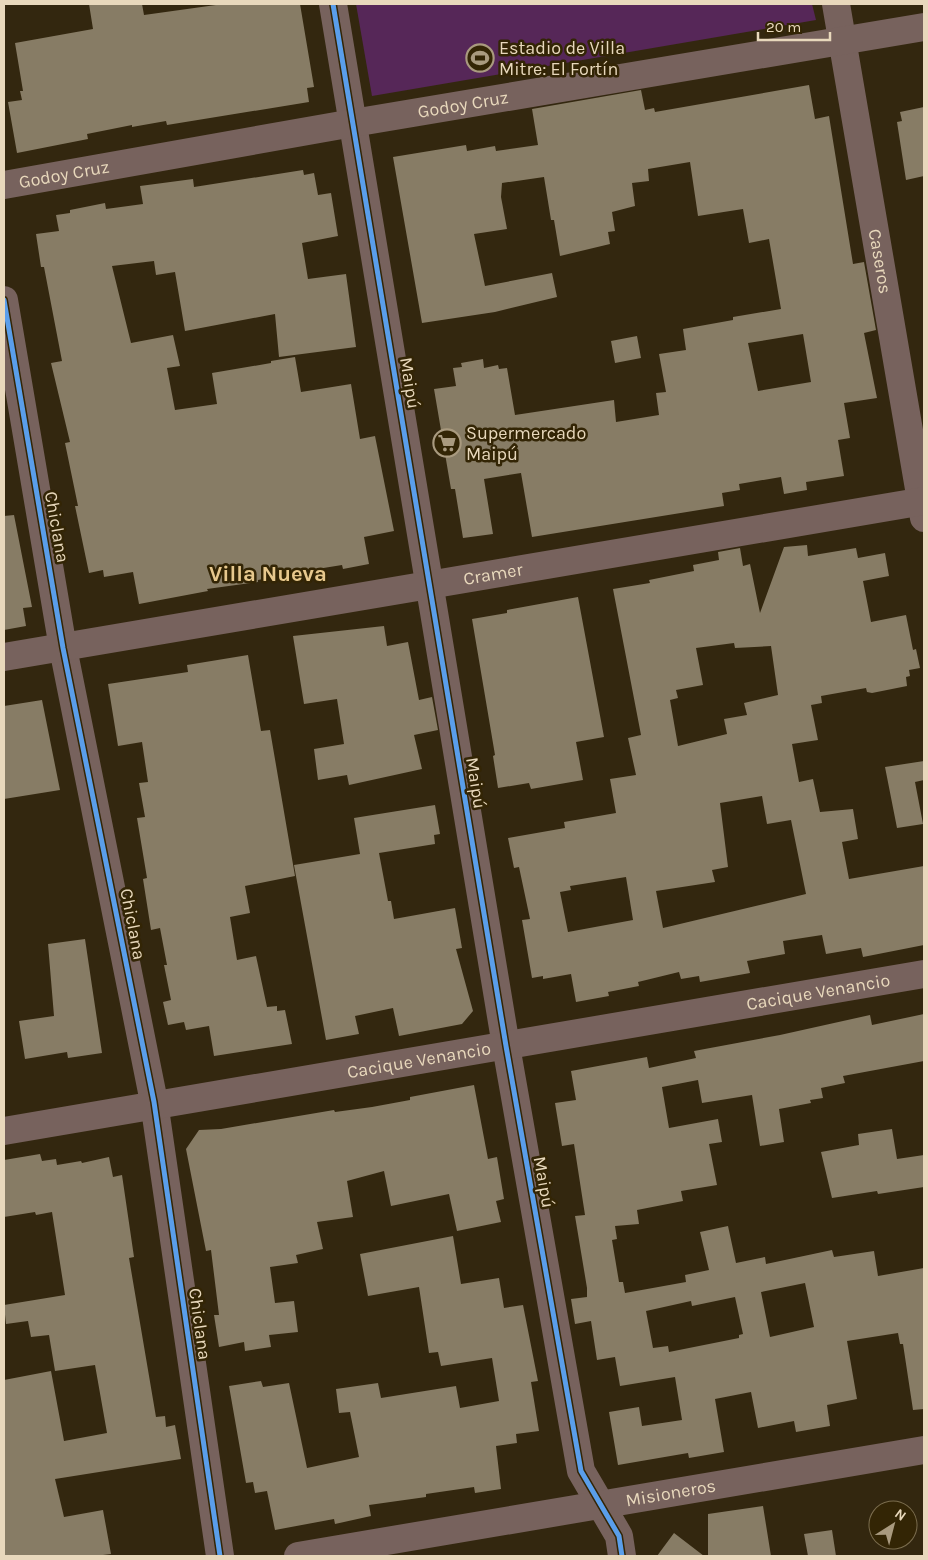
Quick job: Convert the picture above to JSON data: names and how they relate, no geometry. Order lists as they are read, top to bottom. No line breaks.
{"streets":{"street":["Godoy Cruz","Caseros","Maipú","Chiclana","Cramer","Cacique Venancio","Misioneros"]},"crossings":[["Godoy Cruz","Caseros"],["Godoy Cruz","Maipú"],["Caseros","Cramer"],["Maipú","Cramer"],["Maipú","Cacique Venancio"],["Maipú","Misioneros"],["Chiclana","Cramer"],["Chiclana","Cacique Venancio"]],"districts":["Villa Nueva"],"places":{"sports":["Estadio de Villa Mitre: El Fortín"],"supermarket":["Supermercado Maipú"]},"scale_bar":"20 m","north":"top right"}
